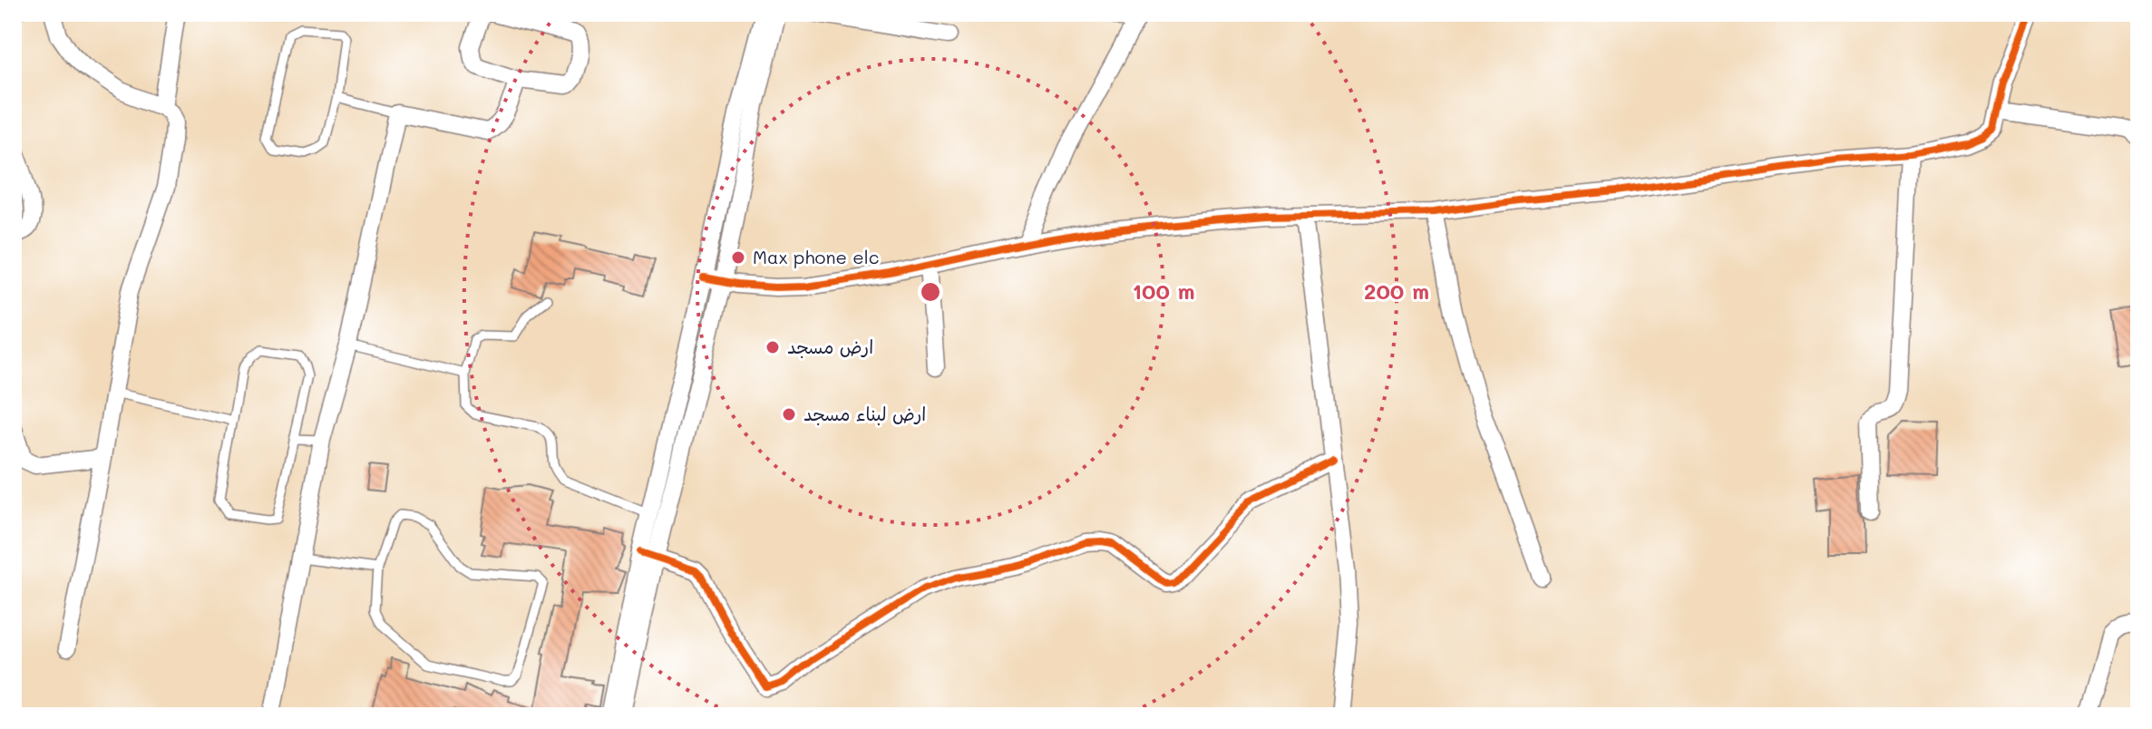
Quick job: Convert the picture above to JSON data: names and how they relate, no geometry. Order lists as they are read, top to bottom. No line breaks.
{"places":["Max phone elc","ارض مسجد","ارض لبناء مسجد"],"rings":["100 m","200 m"]}
